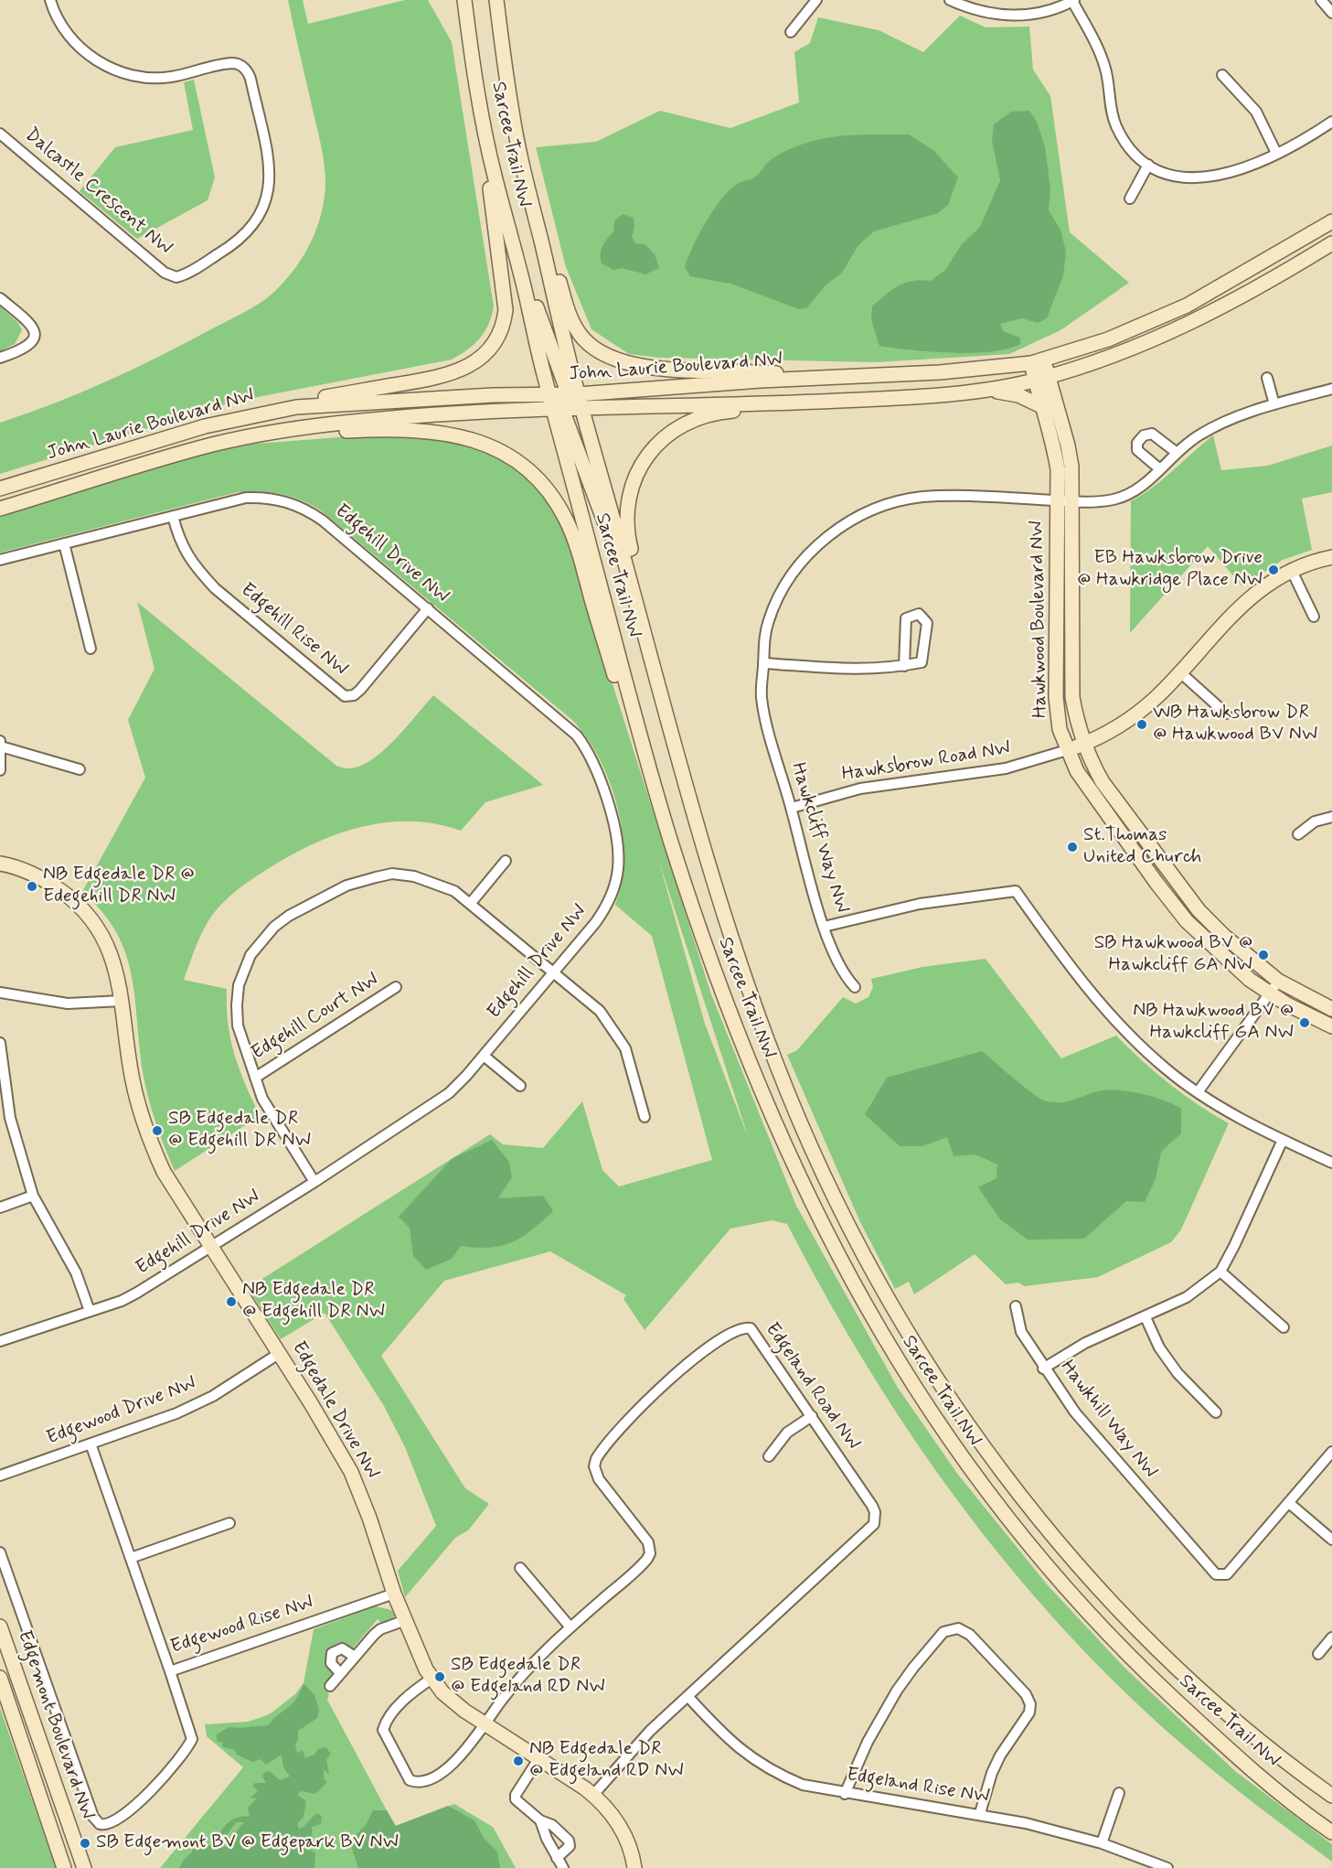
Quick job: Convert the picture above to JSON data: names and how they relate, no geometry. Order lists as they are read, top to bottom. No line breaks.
{"streets":{"main road":["Sarcee Trail NW","John Laurie Boulevard NW","Hawkwood Boulevard NW","Edgedale Drive NW","Edgemont Boulevard NW"],"street":["Dalcastle Crescent NW","Edgehill Drive NW","Edgehill Rise NW","Hawksbrow Road NW","Hawkcliff Way NW","Edgehill Court NW","Edgeland Road NW","Edgewood Drive NW","Hawkhill Way NW","Edgewood Rise NW","Edgeland Rise NW"]},"crossings":[["Sarcee Trail NW","John Laurie Boulevard NW"],["John Laurie Boulevard NW","Hawkwood Boulevard NW"],["Edgehill Drive NW","Edgehill Rise NW"],["Edgehill Drive NW","Edgedale Drive NW"],["Hawkwood Boulevard NW","Hawksbrow Road NW"],["Hawkwood Boulevard NW","Hawkcliff Way NW"],["Hawksbrow Road NW","Hawkcliff Way NW"],["Hawkcliff Way NW","Hawkhill Way NW"],["Edgeland Road NW","Edgedale Drive NW"],["Edgeland Road NW","Edgeland Rise NW"],["Edgedale Drive NW","Edgewood Drive NW"],["Edgedale Drive NW","Edgewood Rise NW"],["Edgewood Drive NW","Edgewood Rise NW"]],"places":["EB Hawksbrow Drive @ Hawkridge Place NW","WB Hawksbrow DR @ Hawkwood BV NW","St.Thomas United Church","NB Edgedale DR @ Edegehill DR NW","SB Hawkwood BV @ Hawkcliff GA NW","NB Hawkwood BV @ Hawkcliff GA NW","SB Edgedale DR @ Edgehill DR NW","NB Edgedale DR @ Edgehill DR NW","SB Edgedale DR @ Edgeland RD NW","NB Edgedale DR @ Edgeland RD NW","SB Edgemont BV @ Edgepark BV NW"]}
